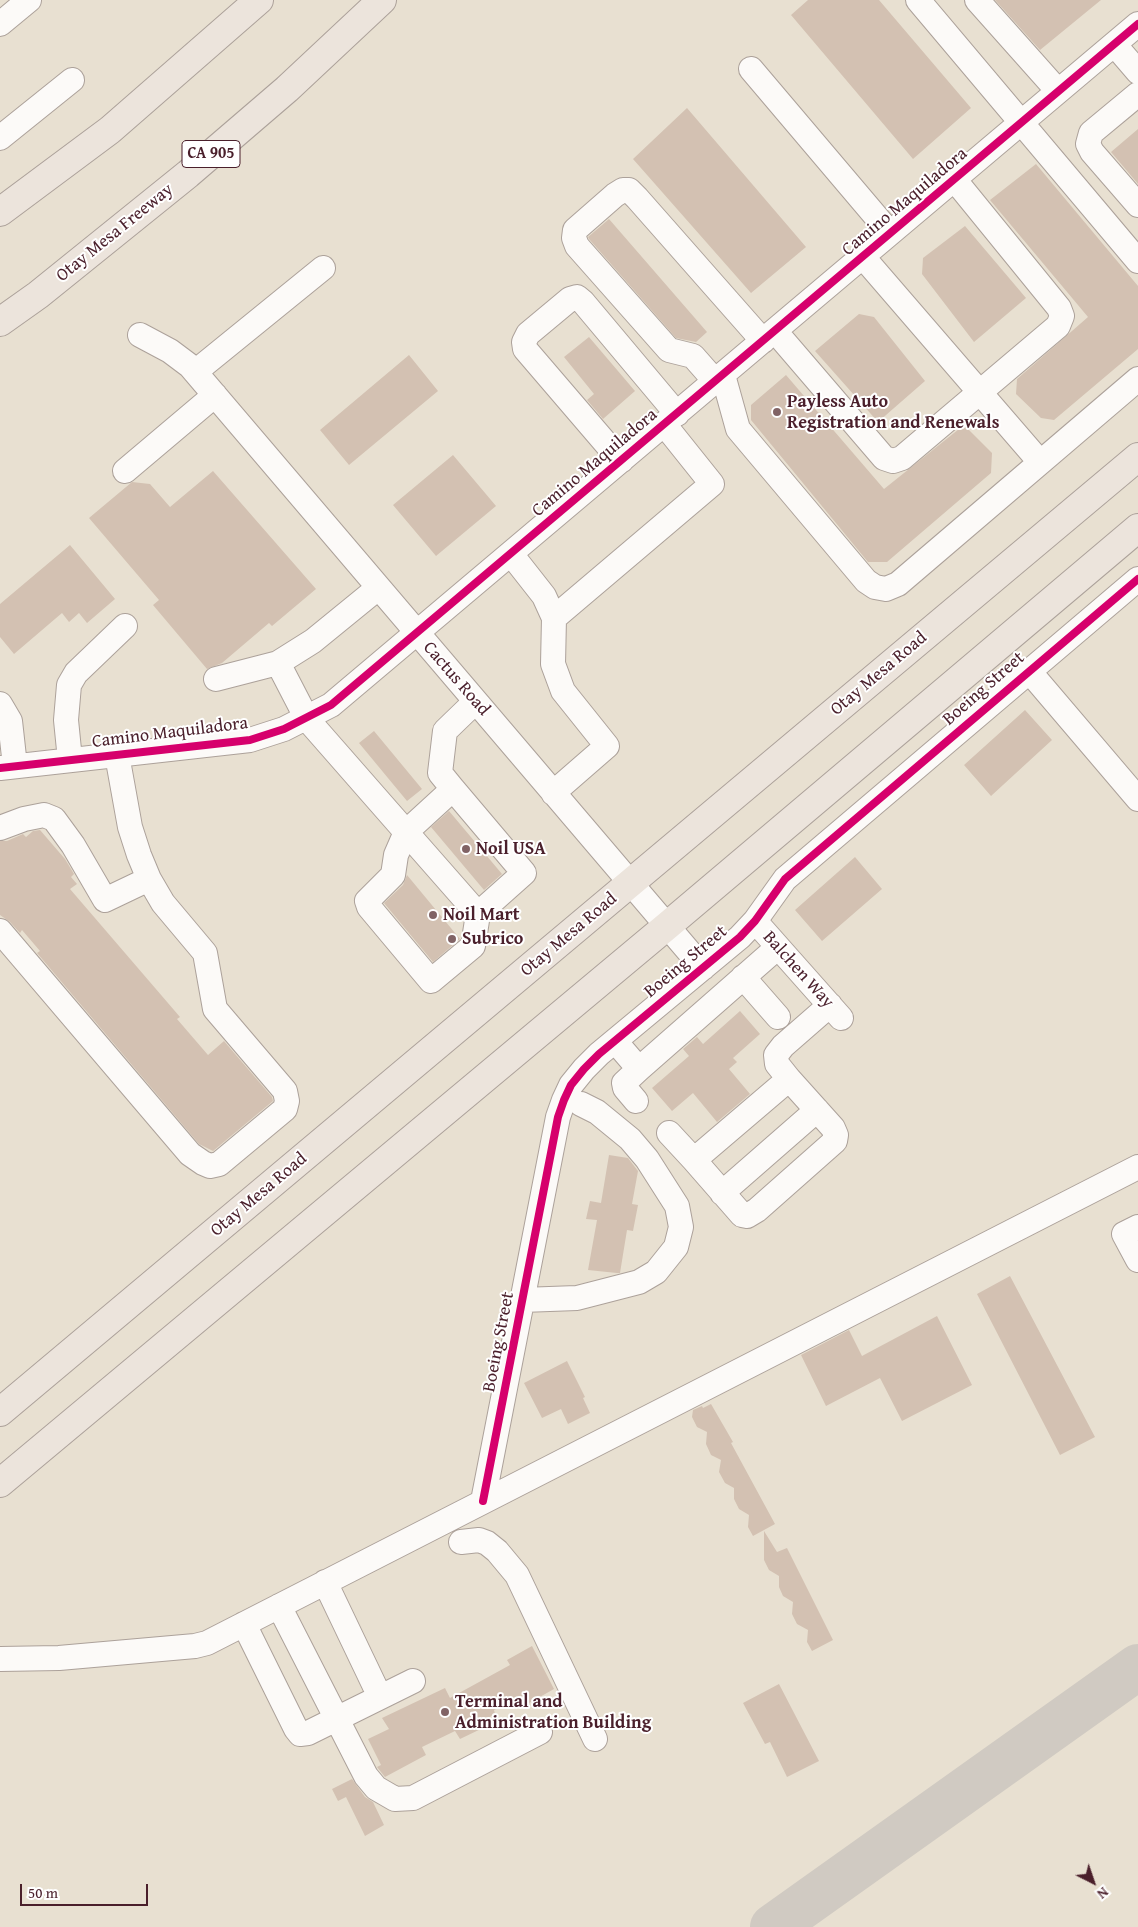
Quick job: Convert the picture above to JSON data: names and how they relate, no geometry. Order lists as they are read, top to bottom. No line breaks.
{"streets":{"main road":["CA 905","Otay Mesa Freeway","Otay Mesa Road"],"street":["Camino Maquiladora","Cactus Road","Boeing Street","Balchen Way"]},"crossings":[["Camino Maquiladora","Cactus Road"],["Otay Mesa Road","Cactus Road"],["Cactus Road","Boeing Street"],["Boeing Street","Balchen Way"]],"places":["Payless Auto Registration and Renewals","Noil USA","Noil Mart","Subrico","Terminal and Administration Building"],"scale_bar":"50 m","north":"bottom right"}
